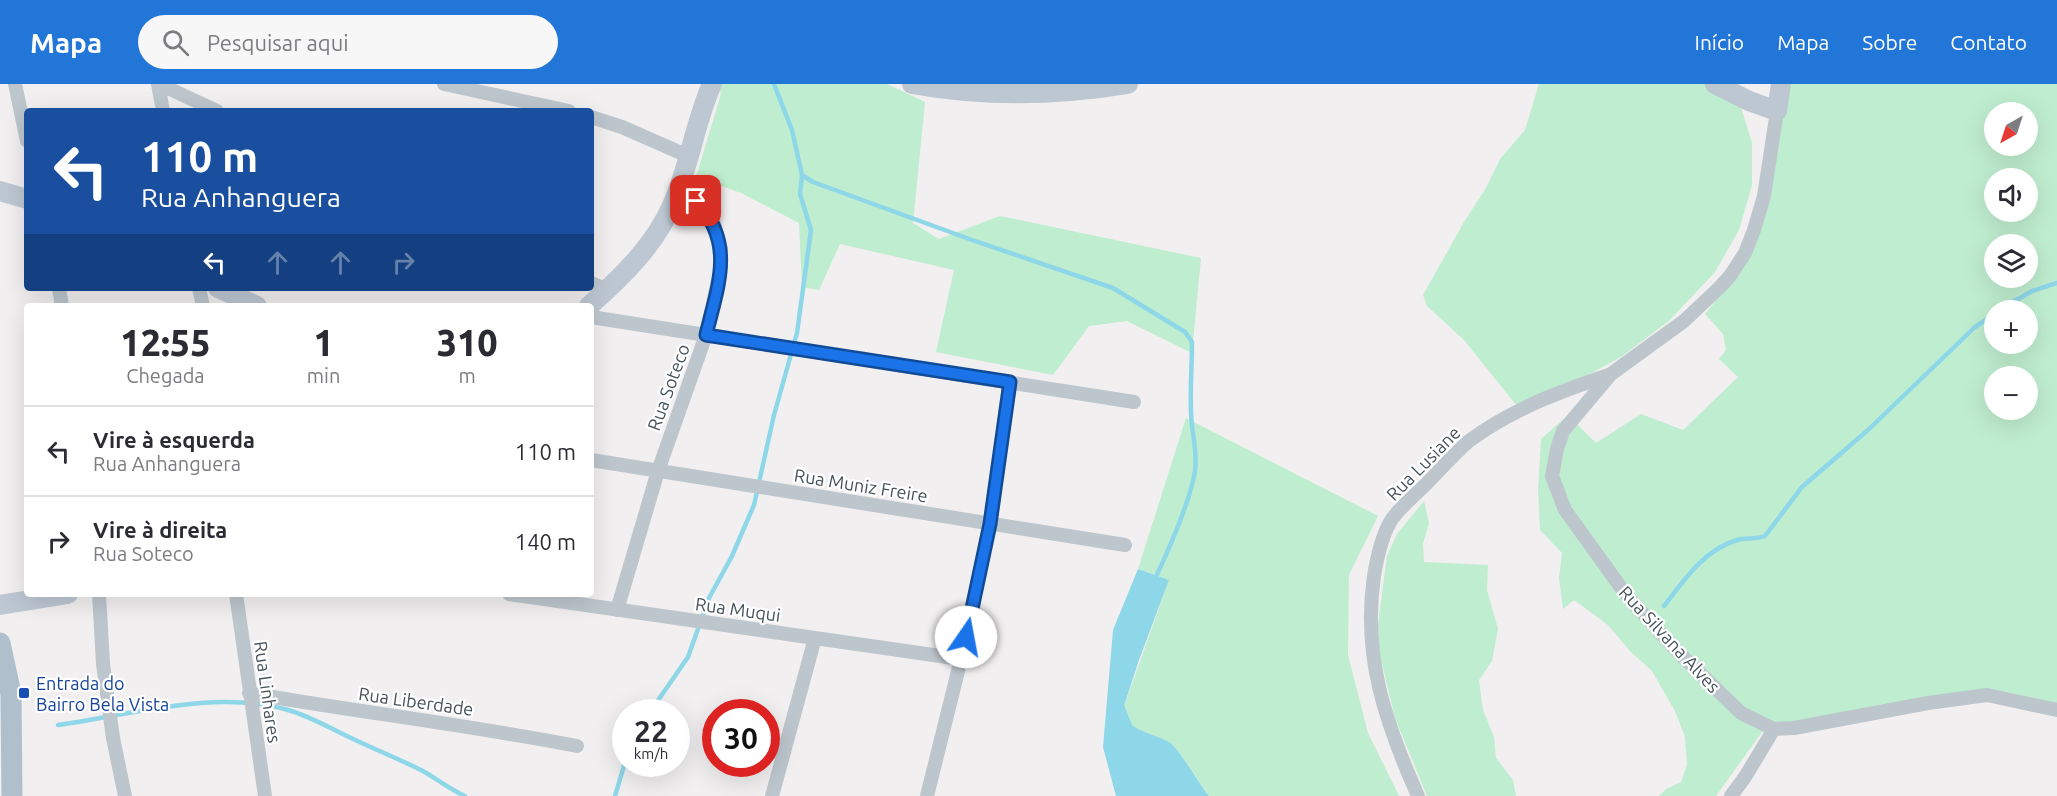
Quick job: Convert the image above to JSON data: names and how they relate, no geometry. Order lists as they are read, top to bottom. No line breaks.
{"streets":{"street":["Rua Soteco","Rua Lusiane","Rua Muniz Freire","Rua Muqui","Rua Silvana Alves","Rua Linhares","Rua Liberdade"]},"crossings":[["Rua Soteco","Rua Muniz Freire"],["Rua Soteco","Rua Muqui"],["Rua Lusiane","Rua Silvana Alves"],["Rua Linhares","Rua Liberdade"]],"places":{"transit":["Entrada do Bairro Bela Vista"]},"north":"bottom left","page":{"header":"Mapa","search":"Pesquisar aqui","nav":["Início","Mapa","Sobre","Contato"],"map_buttons":["+","−"],"turn":["110 m","Rua Anhanguera"],"eta":["12:55","Chegada","1","min","310","m"],"list":[{"name":"Vire à esquerda","note":"Rua Anhanguera","value":"110 m"},{"name":"Vire à direita","note":"Rua Soteco","value":"140 m"}],"speed":"22 km/h","limit":"30"}}
